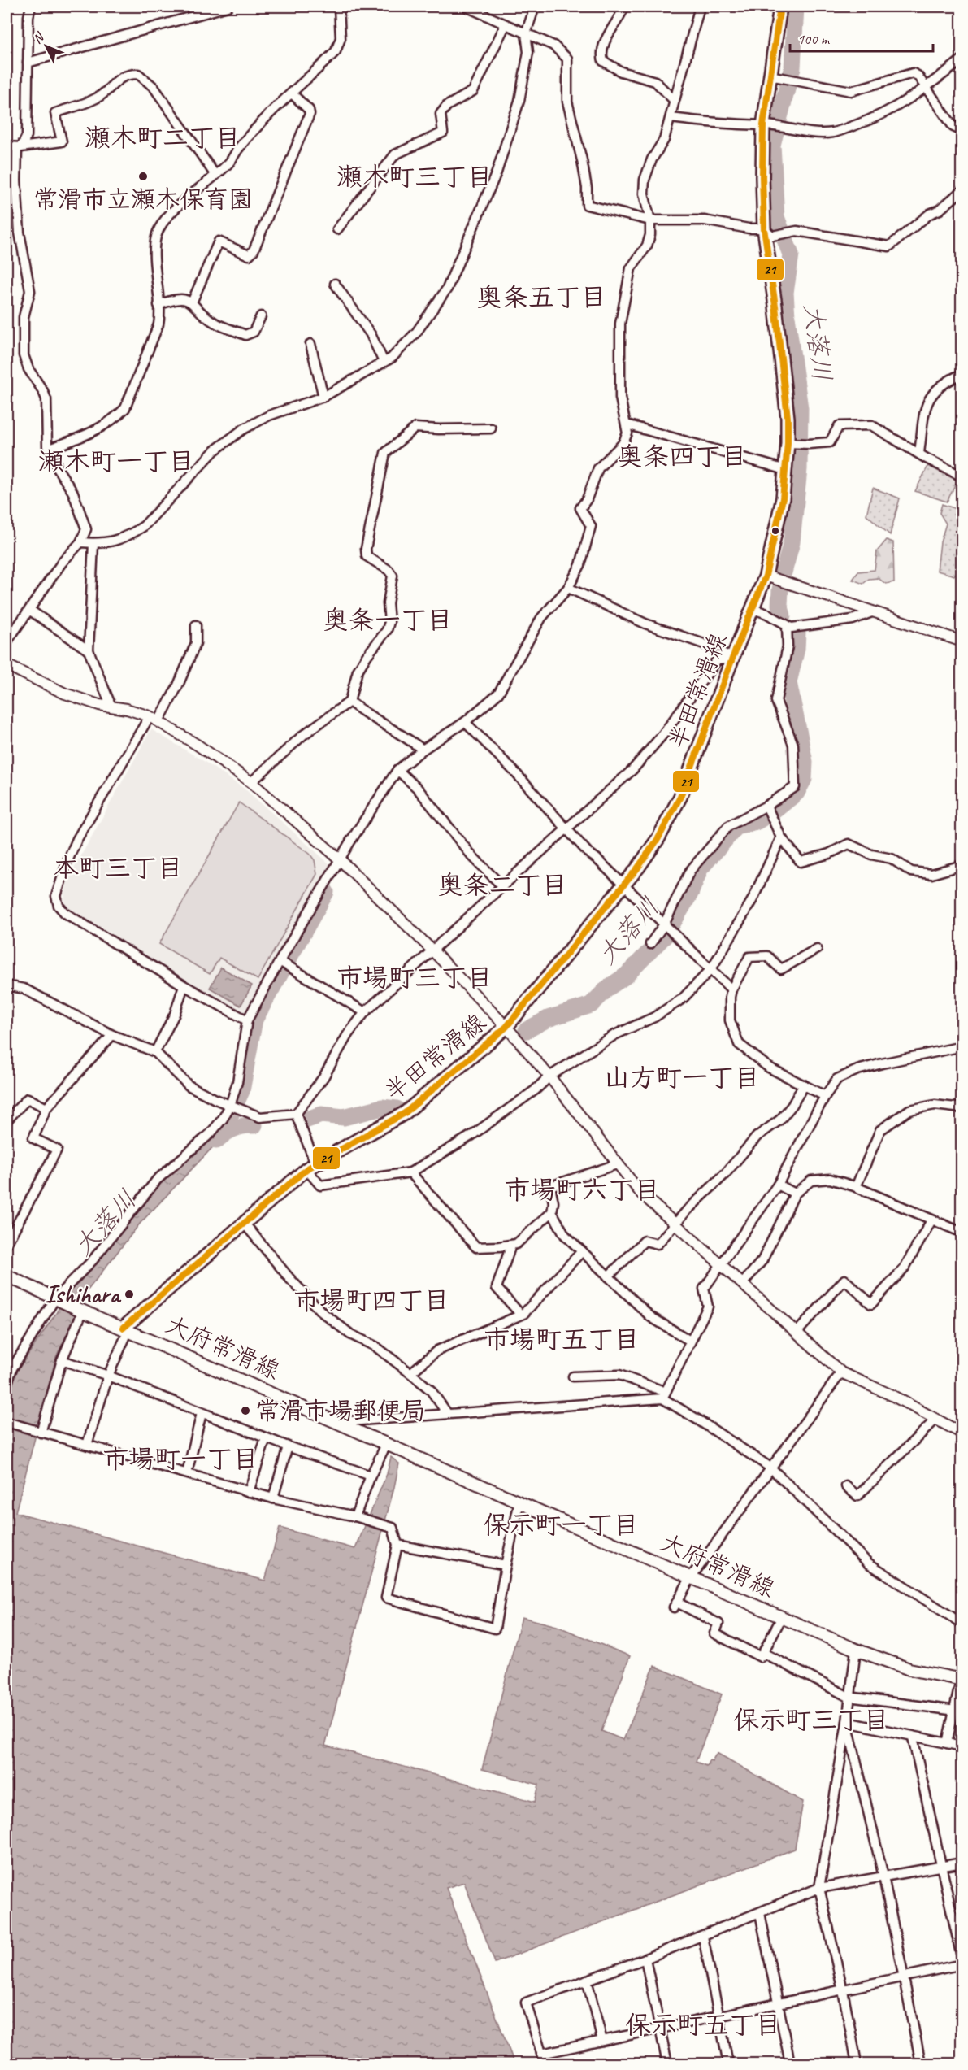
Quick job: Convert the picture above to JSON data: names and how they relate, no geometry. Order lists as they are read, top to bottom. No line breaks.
{"streets":{"main road":["半田常滑線","大府常滑線"]},"crossings":[["半田常滑線","大府常滑線"]],"districts":["瀬木町二丁目","瀬木町三丁目","奥条五丁目","奥条四丁目","瀬木町一丁目","奥条一丁目","本町三丁目","奥条二丁目","市場町三丁目","山方町一丁目","市場町六丁目","市場町四丁目","市場町五丁目","市場町一丁目","保示町一丁目","保示町三丁目","保示町五丁目"],"water":["大落川"],"places":["常滑市立瀬木保育園","Ishihara","常滑市場郵便局"],"lines":["transit line 21"],"scale_bar":"100 m","north":"top left"}
